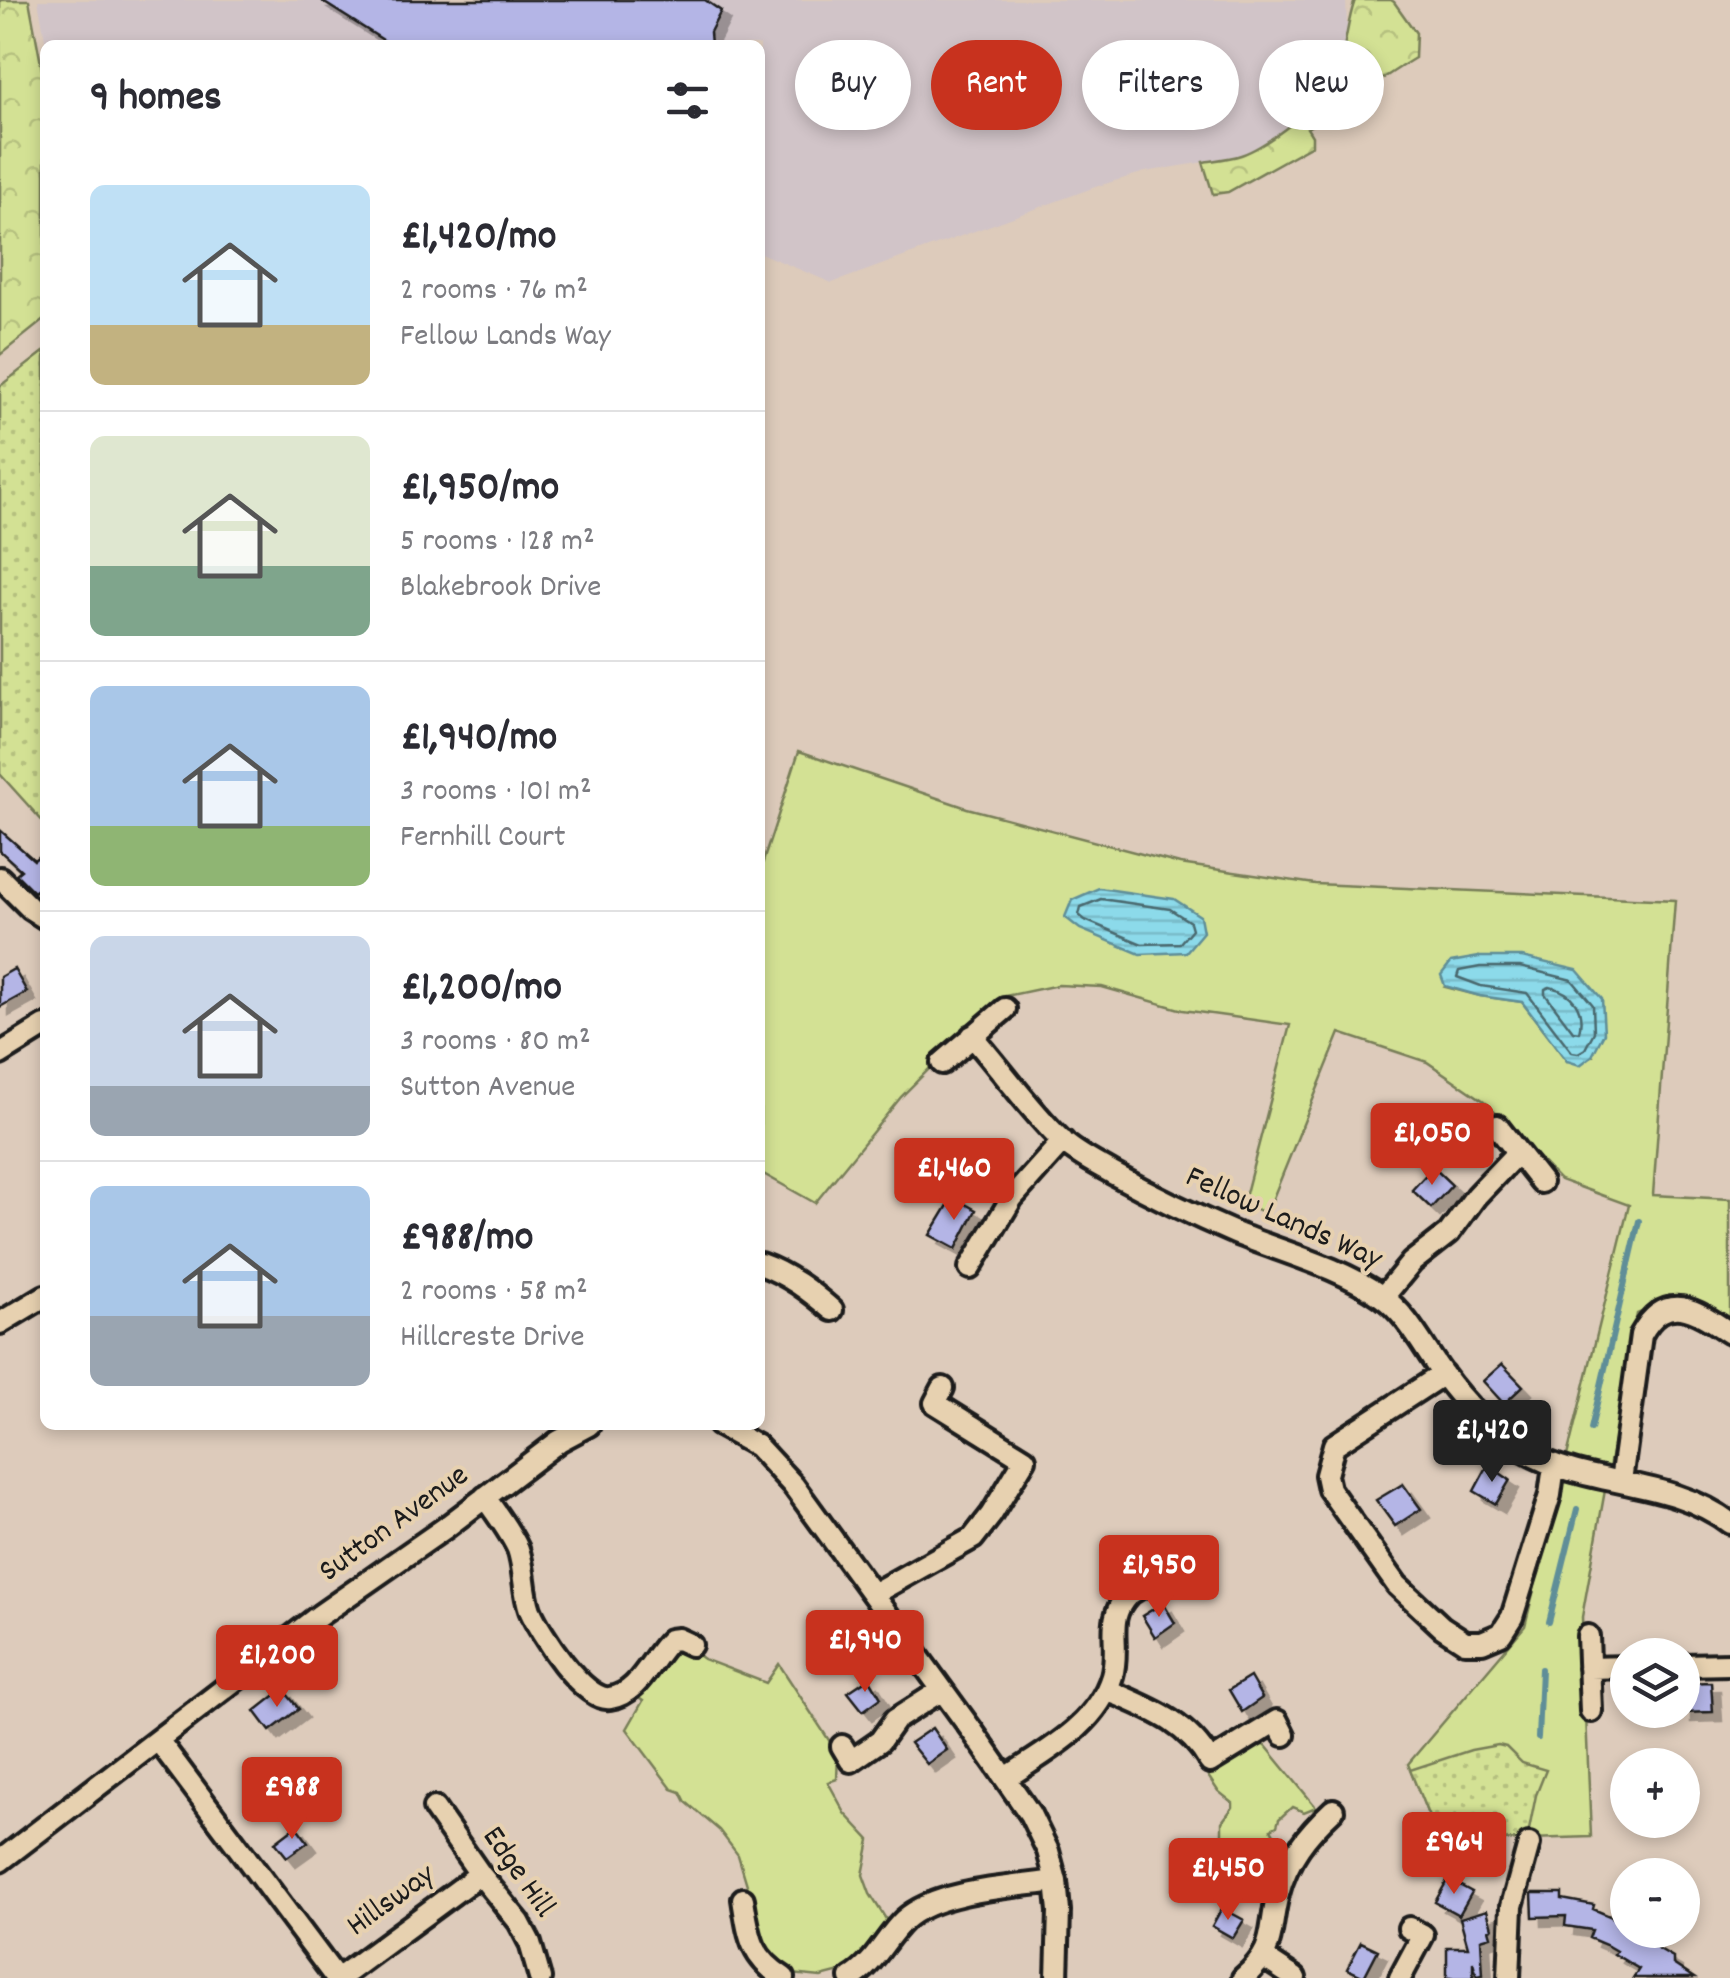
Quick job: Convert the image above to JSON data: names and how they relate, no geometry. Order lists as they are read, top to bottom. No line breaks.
{"streets":{"street":["Fellow Lands Way","Sutton Avenue","Edge Hill","Hillsway"]},"crossings":[["Edge Hill","Hillsway"]],"page":{"chip":["Buy","Rent","Filters","New"],"heading":"9 homes","list":[{"name":"£1,420/mo","note":"2 rooms · 76 m² · Fellow Lands Way"},{"name":"£1,950/mo","note":"5 rooms · 128 m² · Blakebrook Drive"},{"name":"£1,940/mo","note":"3 rooms · 101 m² · Fernhill Court"},{"name":"£1,200/mo","note":"3 rooms · 80 m² · Sutton Avenue"},{"name":"£988/mo","note":"2 rooms · 58 m² · Hillcreste Drive"}],"price":["£1,050","£1,460","£1,420","£1,950","£1,940","£1,200","£988","£964","£1,450"],"map_buttons":["+","−"]}}
